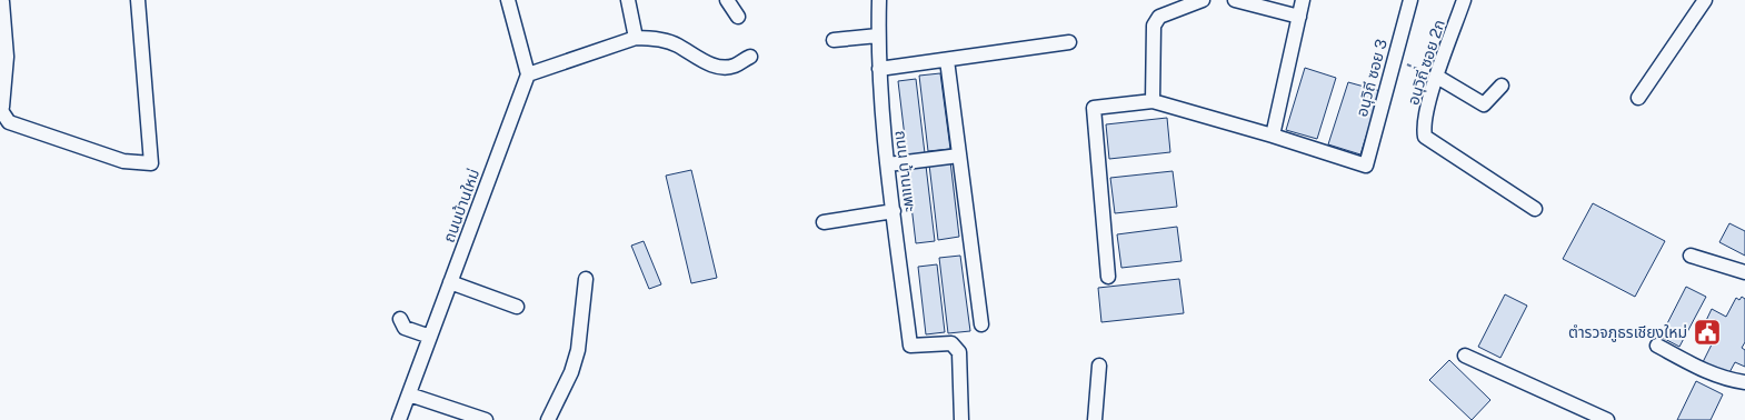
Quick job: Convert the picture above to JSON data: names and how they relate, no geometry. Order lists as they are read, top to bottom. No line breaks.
{"streets":{"street":["อนุวิถี ซอย 2ก","อนุวิถี ซอย 3","ถนน บ้านแพะ","ถนนบ้านใหม่"]},"places":{"public building":["ตำรวจภูธรเชียงใหม่"]}}
